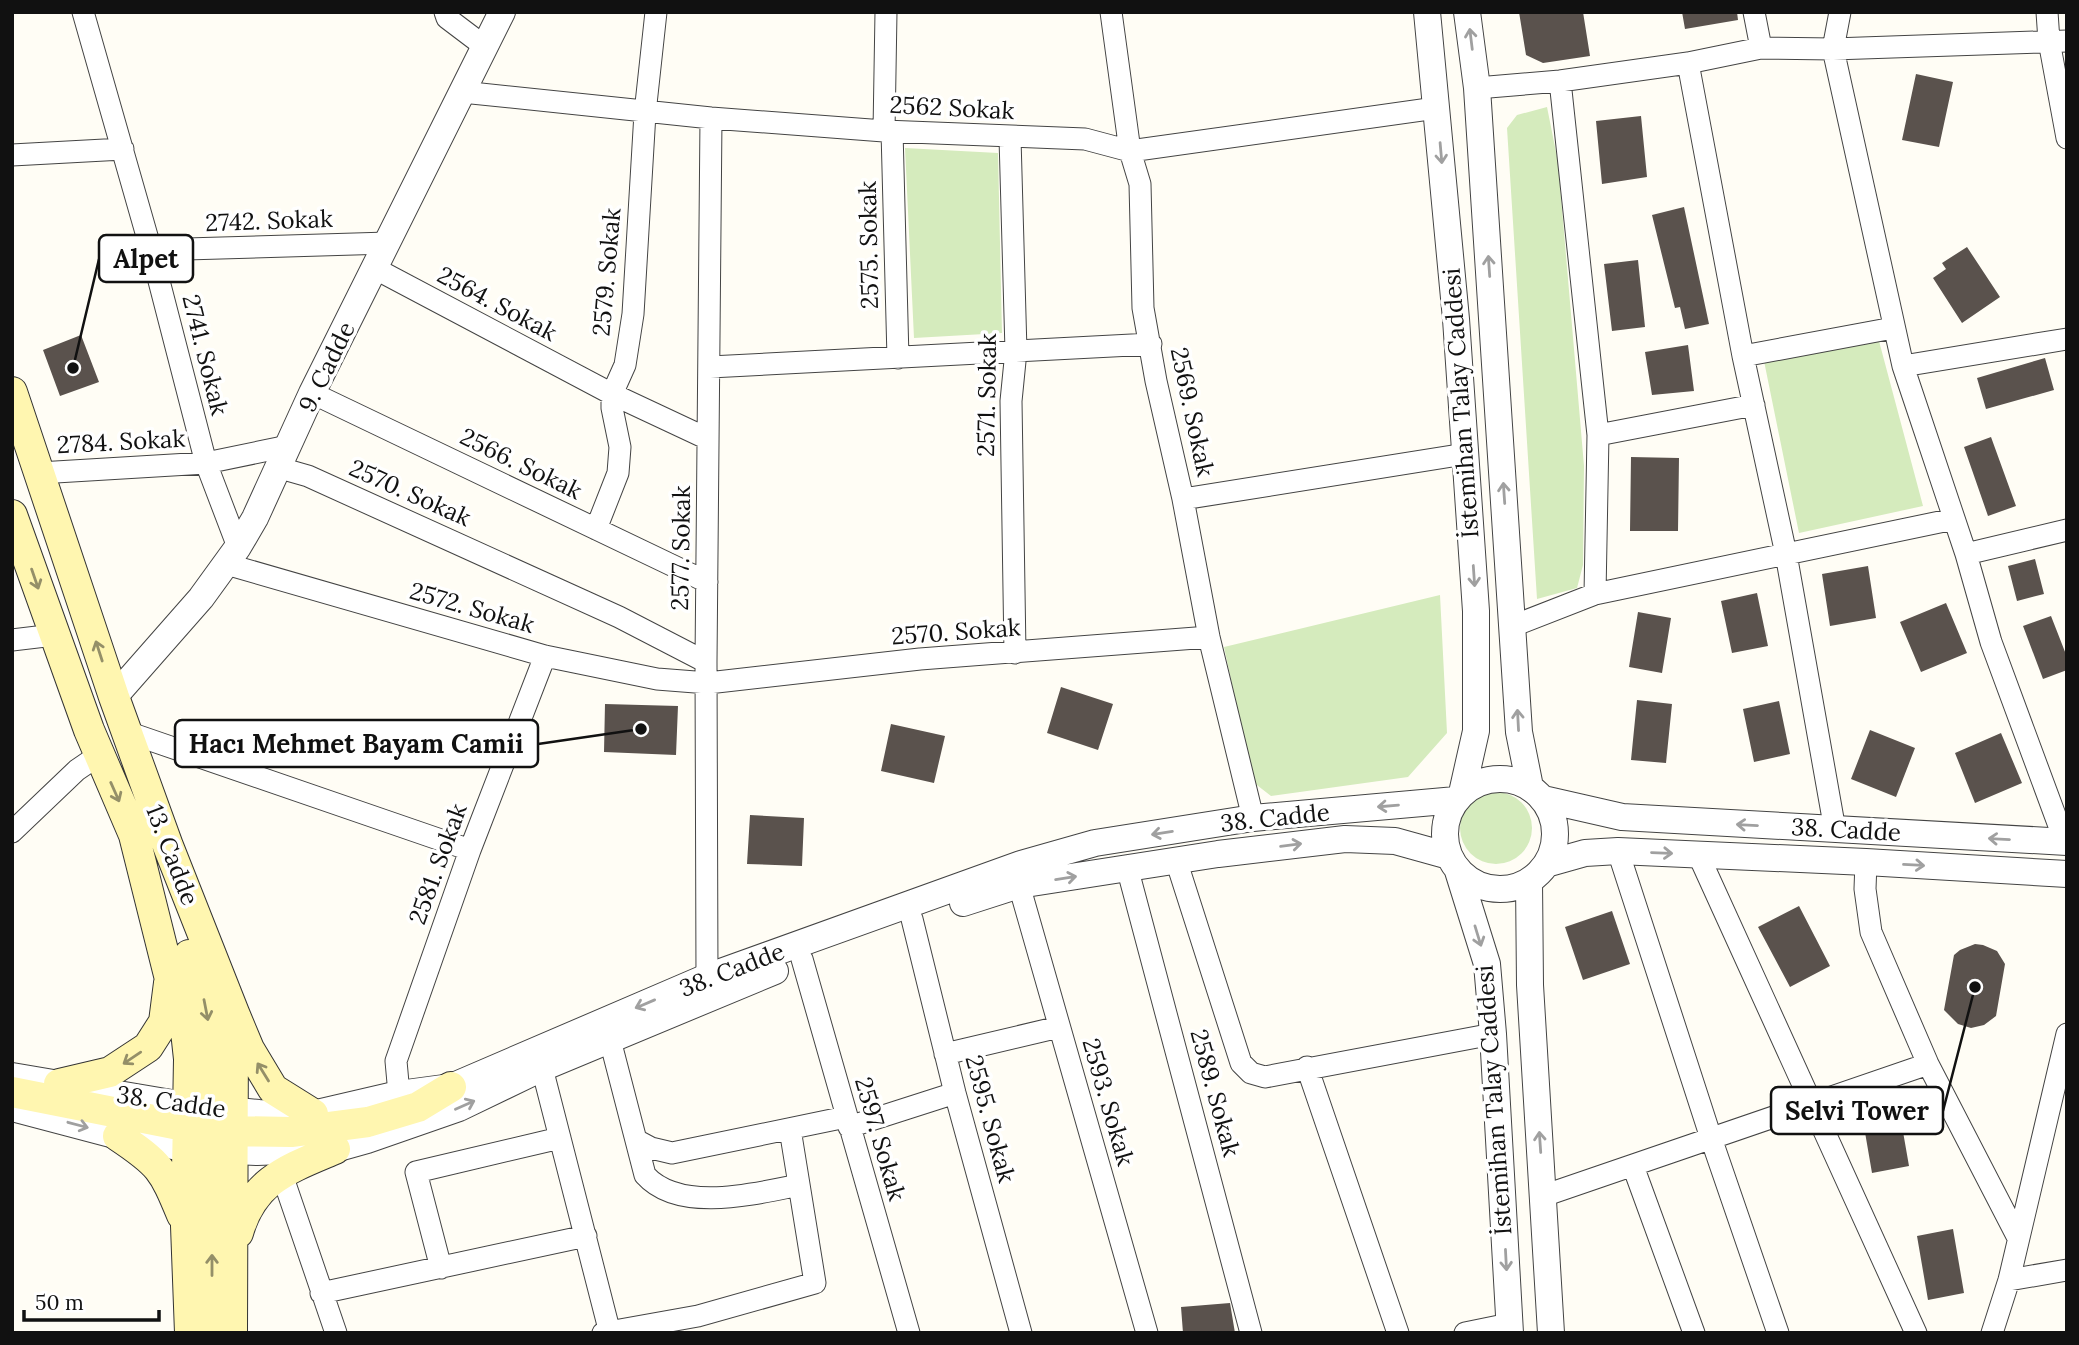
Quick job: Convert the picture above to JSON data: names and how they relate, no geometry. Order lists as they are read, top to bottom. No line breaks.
{"streets":{"main road":["13. Cadde"],"street":["2562 Sokak","2742. Sokak","2575. Sokak","2579. Sokak","2564. Sokak","2741. Sokak","9. Cadde","2571. Sokak","İstemihan Talay Caddesi","2569. Sokak","2784. Sokak","2566. Sokak","2570. Sokak","2577. Sokak","2572. Sokak","38. Cadde","2581. Sokak","2589. Sokak","2593. Sokak","2595. Sokak","2597. Sokak"]},"crossings":[["2562 Sokak","2575. Sokak"],["2562 Sokak","2579. Sokak"],["2562 Sokak","9. Cadde"],["2562 Sokak","2571. Sokak"],["2562 Sokak","İstemihan Talay Caddesi"],["2562 Sokak","2569. Sokak"],["2562 Sokak","2577. Sokak"],["2742. Sokak","2741. Sokak"],["2742. Sokak","9. Cadde"],["2579. Sokak","2564. Sokak"],["2564. Sokak","9. Cadde"],["2564. Sokak","2577. Sokak"],["2741. Sokak","9. Cadde"],["2741. Sokak","2784. Sokak"],["2741. Sokak","2572. Sokak"],["9. Cadde","2784. Sokak"],["9. Cadde","2566. Sokak"],["9. Cadde","2570. Sokak"],["9. Cadde","2572. Sokak"],["9. Cadde","13. Cadde"],["2571. Sokak","2570. Sokak"],["İstemihan Talay Caddesi","38. Cadde"],["2569. Sokak","2570. Sokak"],["2569. Sokak","38. Cadde"],["2784. Sokak","2570. Sokak"],["2784. Sokak","13. Cadde"],["2566. Sokak","2577. Sokak"],["2570. Sokak","2577. Sokak"],["2570. Sokak","2572. Sokak"],["2577. Sokak","2572. Sokak"],["2577. Sokak","38. Cadde"],["2572. Sokak","2581. Sokak"],["38. Cadde","13. Cadde"],["38. Cadde","2581. Sokak"],["38. Cadde","2589. Sokak"],["38. Cadde","2593. Sokak"],["38. Cadde","2595. Sokak"],["38. Cadde","2597. Sokak"]],"places":["Alpet","Hacı Mehmet Bayam Camii","Selvi Tower"],"scale_bar":"50 m"}
